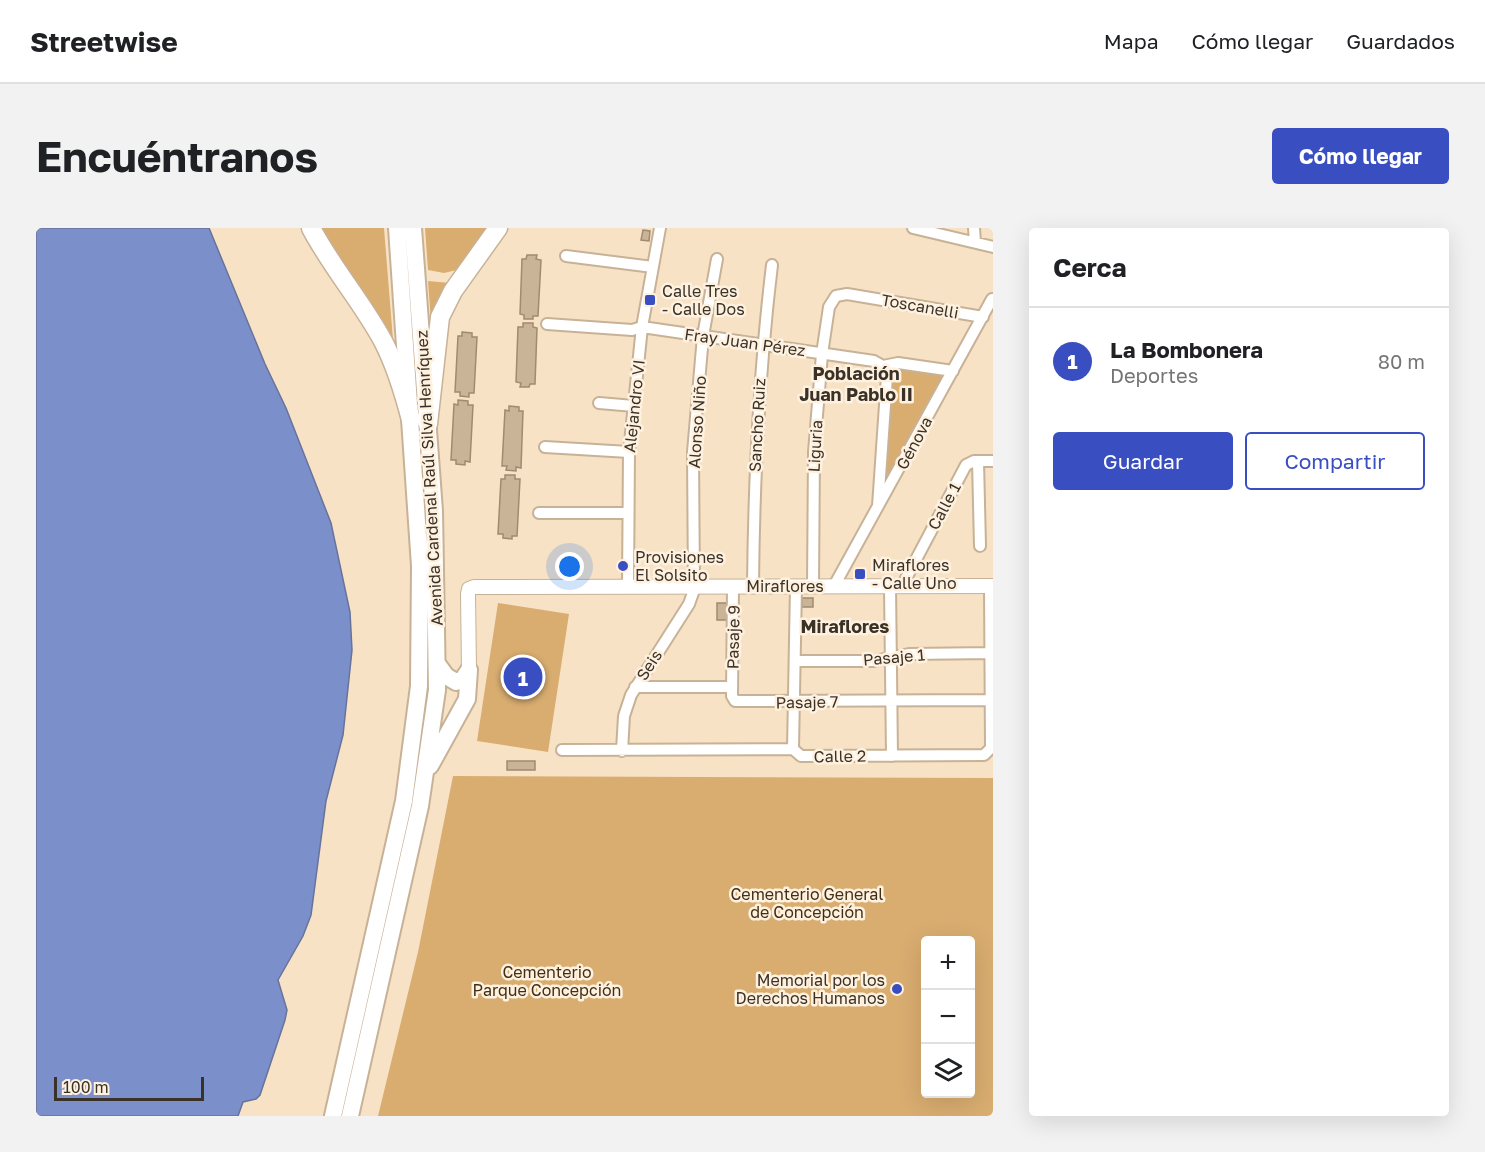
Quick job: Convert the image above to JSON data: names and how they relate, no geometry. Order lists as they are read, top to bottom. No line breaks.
{"streets":{"main road":["Avenida Cardenal Raúl Silva Henríquez"],"street":["Toscanelli","Fray Juan Pérez","Alejandro VI","Alonso Niño","Sancho Ruiz","Génova","Liguria","Calle 1","Miraflores","Pasaje 9","Pasaje 1","Seis","Pasaje 7","Calle 2"]},"crossings":[["Toscanelli","Génova"],["Toscanelli","Liguria"],["Fray Juan Pérez","Alejandro VI"],["Fray Juan Pérez","Alonso Niño"],["Fray Juan Pérez","Sancho Ruiz"],["Fray Juan Pérez","Génova"],["Fray Juan Pérez","Liguria"],["Alejandro VI","Miraflores"],["Alonso Niño","Miraflores"],["Alonso Niño","Seis"],["Sancho Ruiz","Miraflores"],["Génova","Miraflores"],["Liguria","Miraflores"],["Calle 1","Miraflores"],["Miraflores","Pasaje 9"],["Miraflores","Seis"],["Pasaje 9","Pasaje 7"],["Seis","Calle 2"]],"districts":["Población Juan Pablo II","Miraflores"],"parks":["Cementerio General de Concepción","Cementerio Parque Concepción"],"places":{"transit":["Calle Tres - Calle Dos","Miraflores - Calle Uno"],"other":["Provisiones El Solsito","Memorial por los Derechos Humanos"]},"scale_bar":"100 m","page":{"header":"Streetwise","nav":["Mapa","Cómo llegar","Guardados"],"buttons":["Cómo llegar",["Guardar","Compartir"]],"title":"Encuéntranos","heading":"Cerca","list":[{"mark":"1","name":"La Bombonera","note":"Deportes","value":"80 m"}],"pins":"1","map_buttons":["+","−"],"scale":"100 m"}}
